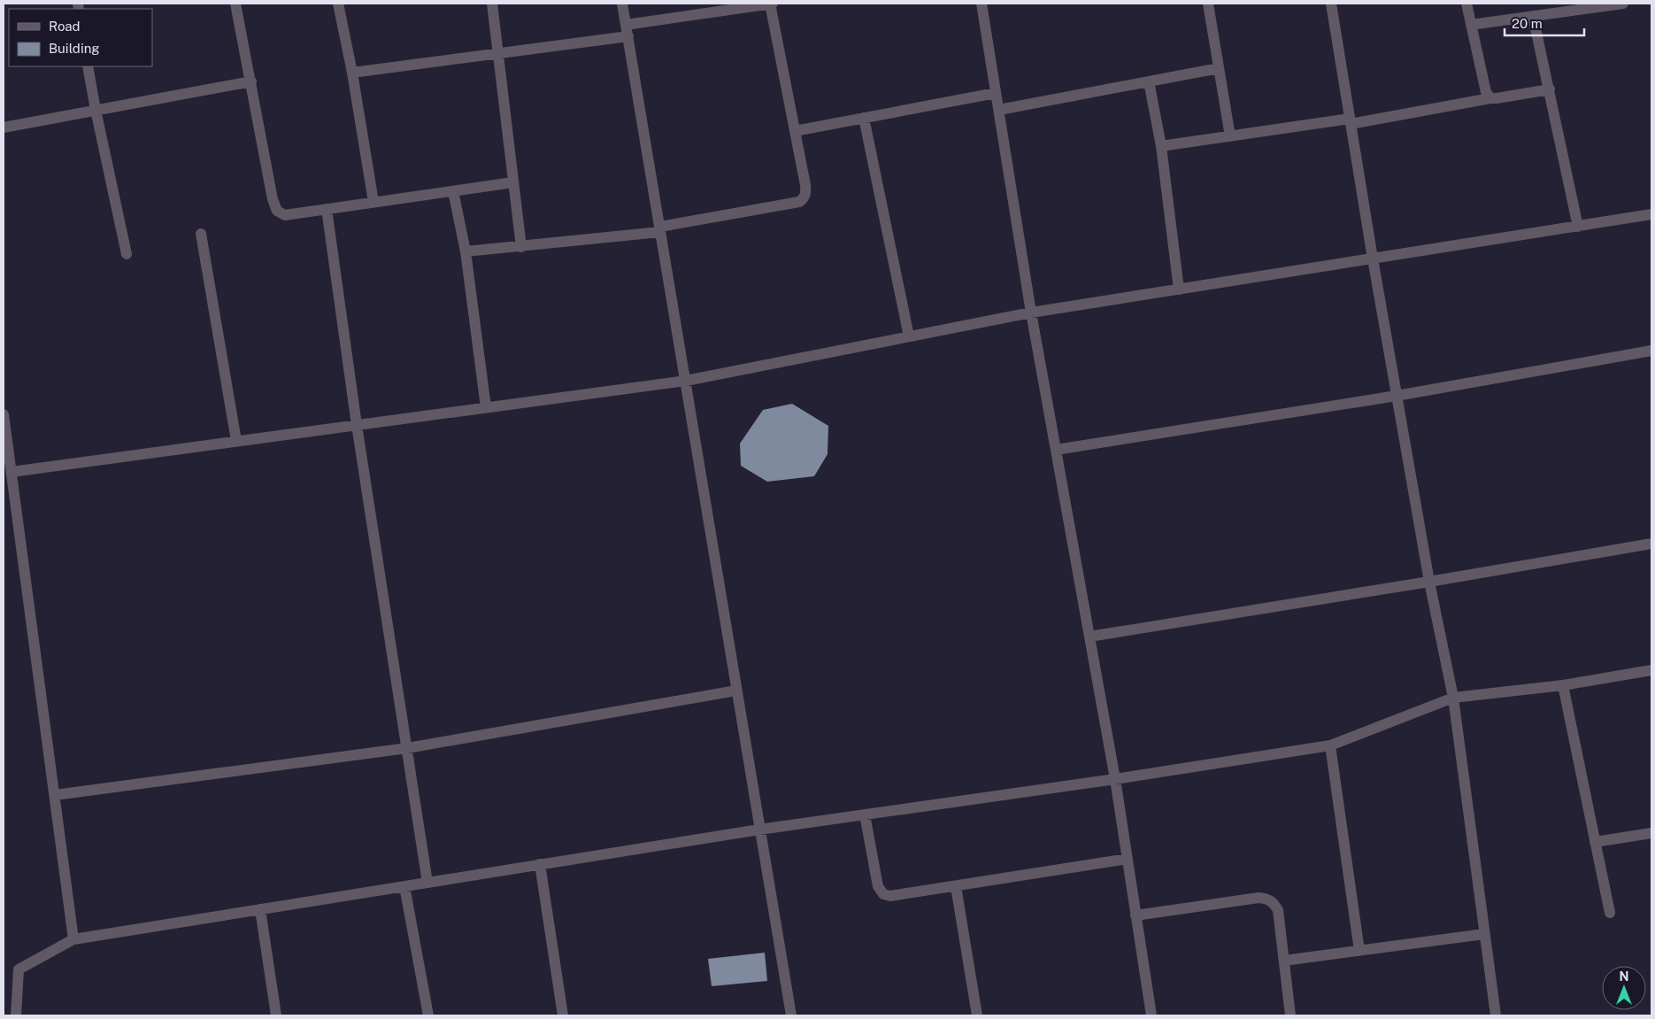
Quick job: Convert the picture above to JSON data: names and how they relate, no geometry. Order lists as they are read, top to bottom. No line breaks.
{"legend":["Road","Building"],"scale_bar":"20 m","north":"top"}
